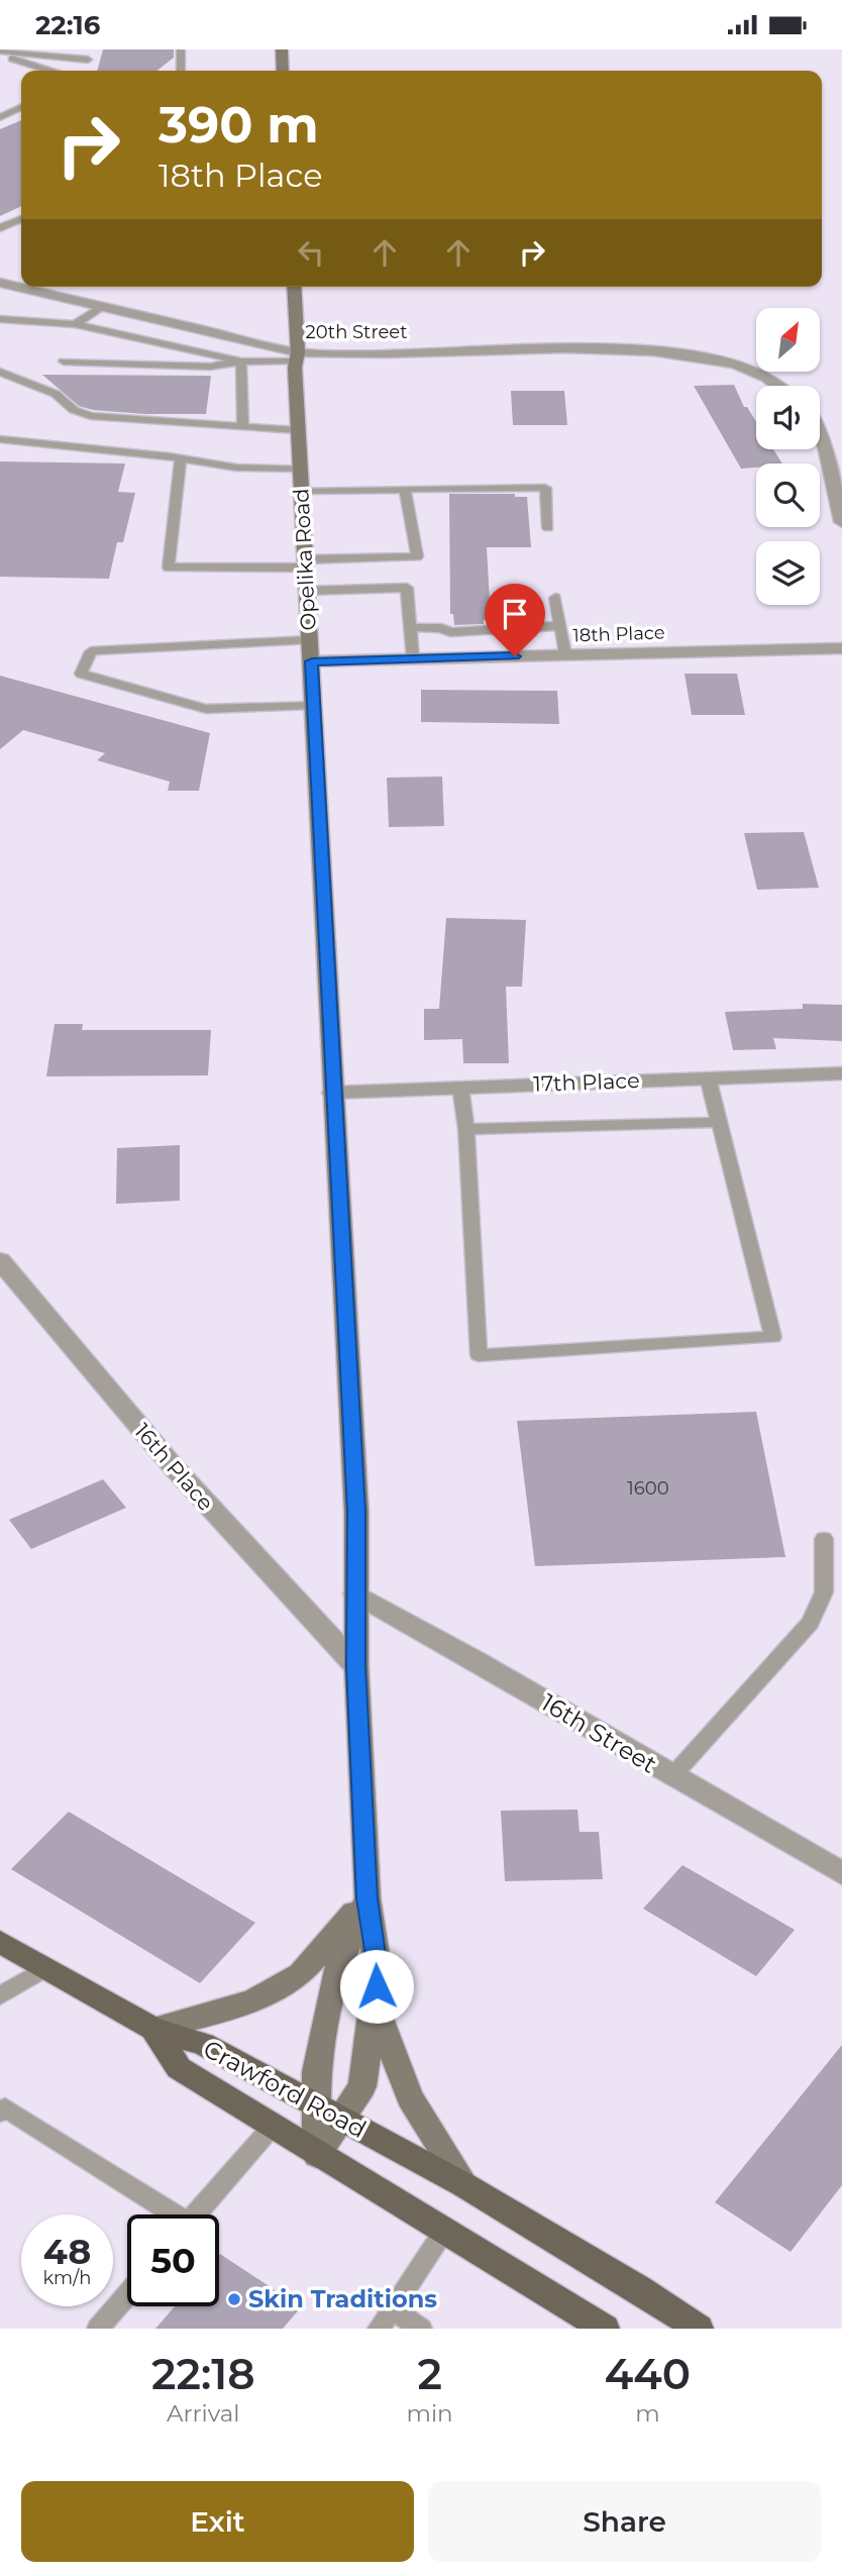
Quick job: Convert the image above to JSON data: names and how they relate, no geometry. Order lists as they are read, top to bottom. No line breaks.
{"streets":{"main road":["Opelika Road","Crawford Road"],"street":["20th Street","18th Place","17th Place","16th Place","16th Street"]},"crossings":[["20th Street","Opelika Road"],["Opelika Road","18th Place"],["Opelika Road","17th Place"],["Opelika Road","16th Place"],["Opelika Road","16th Street"],["Opelika Road","Crawford Road"]],"places":["Skin Traditions"],"house_numbers":["1600"],"north":"top right","page":{"status":"22:16","turn":["390 m","18th Place"],"speed":"48 km/h","limit":"50","eta":["22:18","Arrival","2","min","440","m"],"buttons":["Exit","Share"]}}
